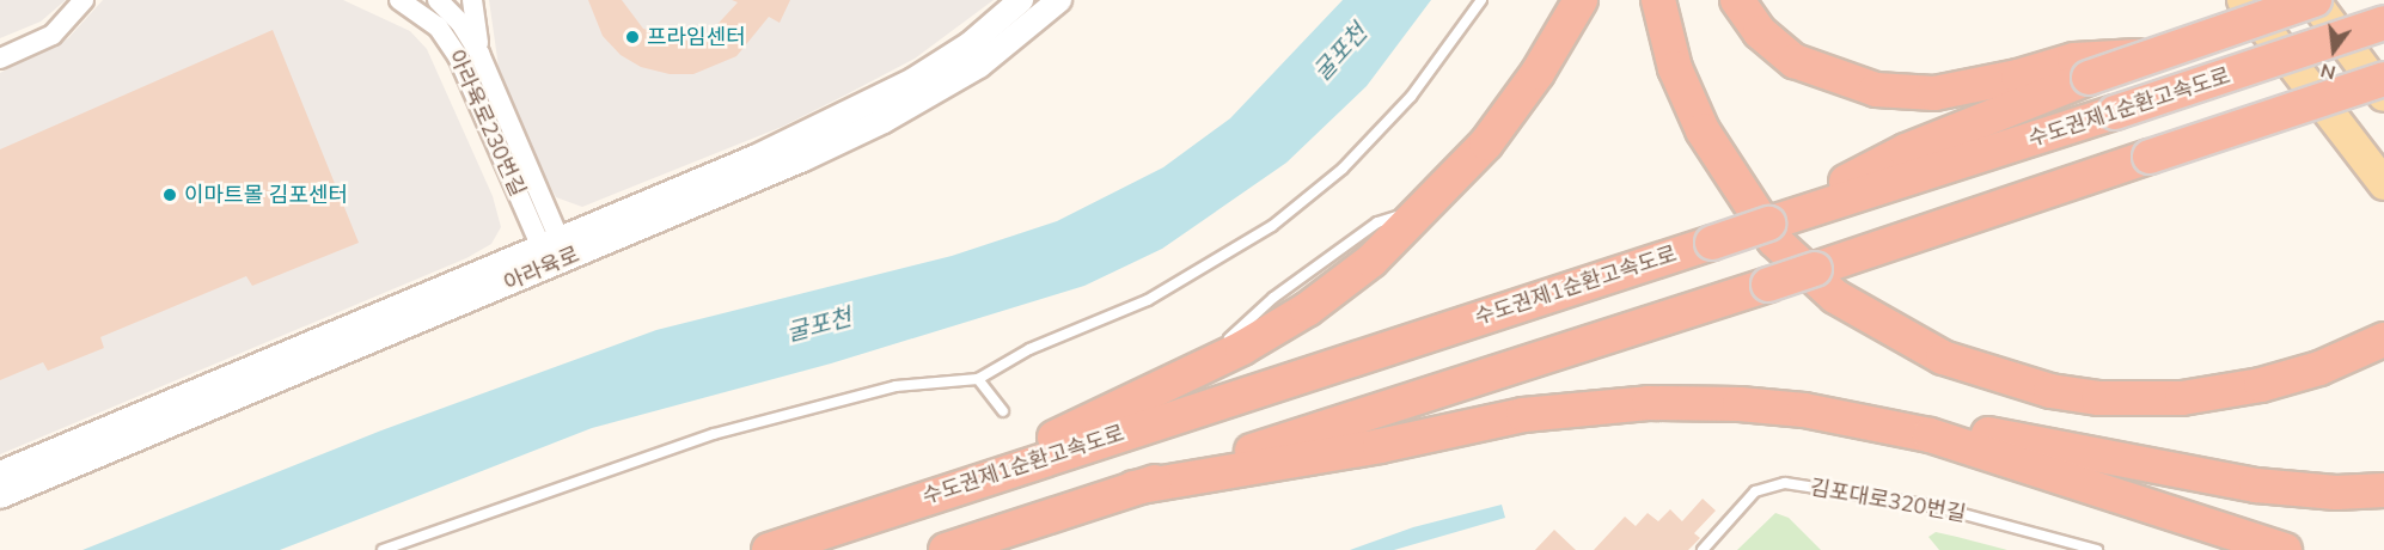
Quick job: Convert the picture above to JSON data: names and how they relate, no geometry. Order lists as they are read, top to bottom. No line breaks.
{"streets":{"highway":["수도권제1순환고속도로"],"street":["아라육로230번길","아라육로"],"lane":["김포대로320번길"]},"crossings":[["아라육로230번길","아라육로"]],"water":["굴포천"],"places":["프라임센터","이마트몰 김포센터"],"north":"bottom"}
